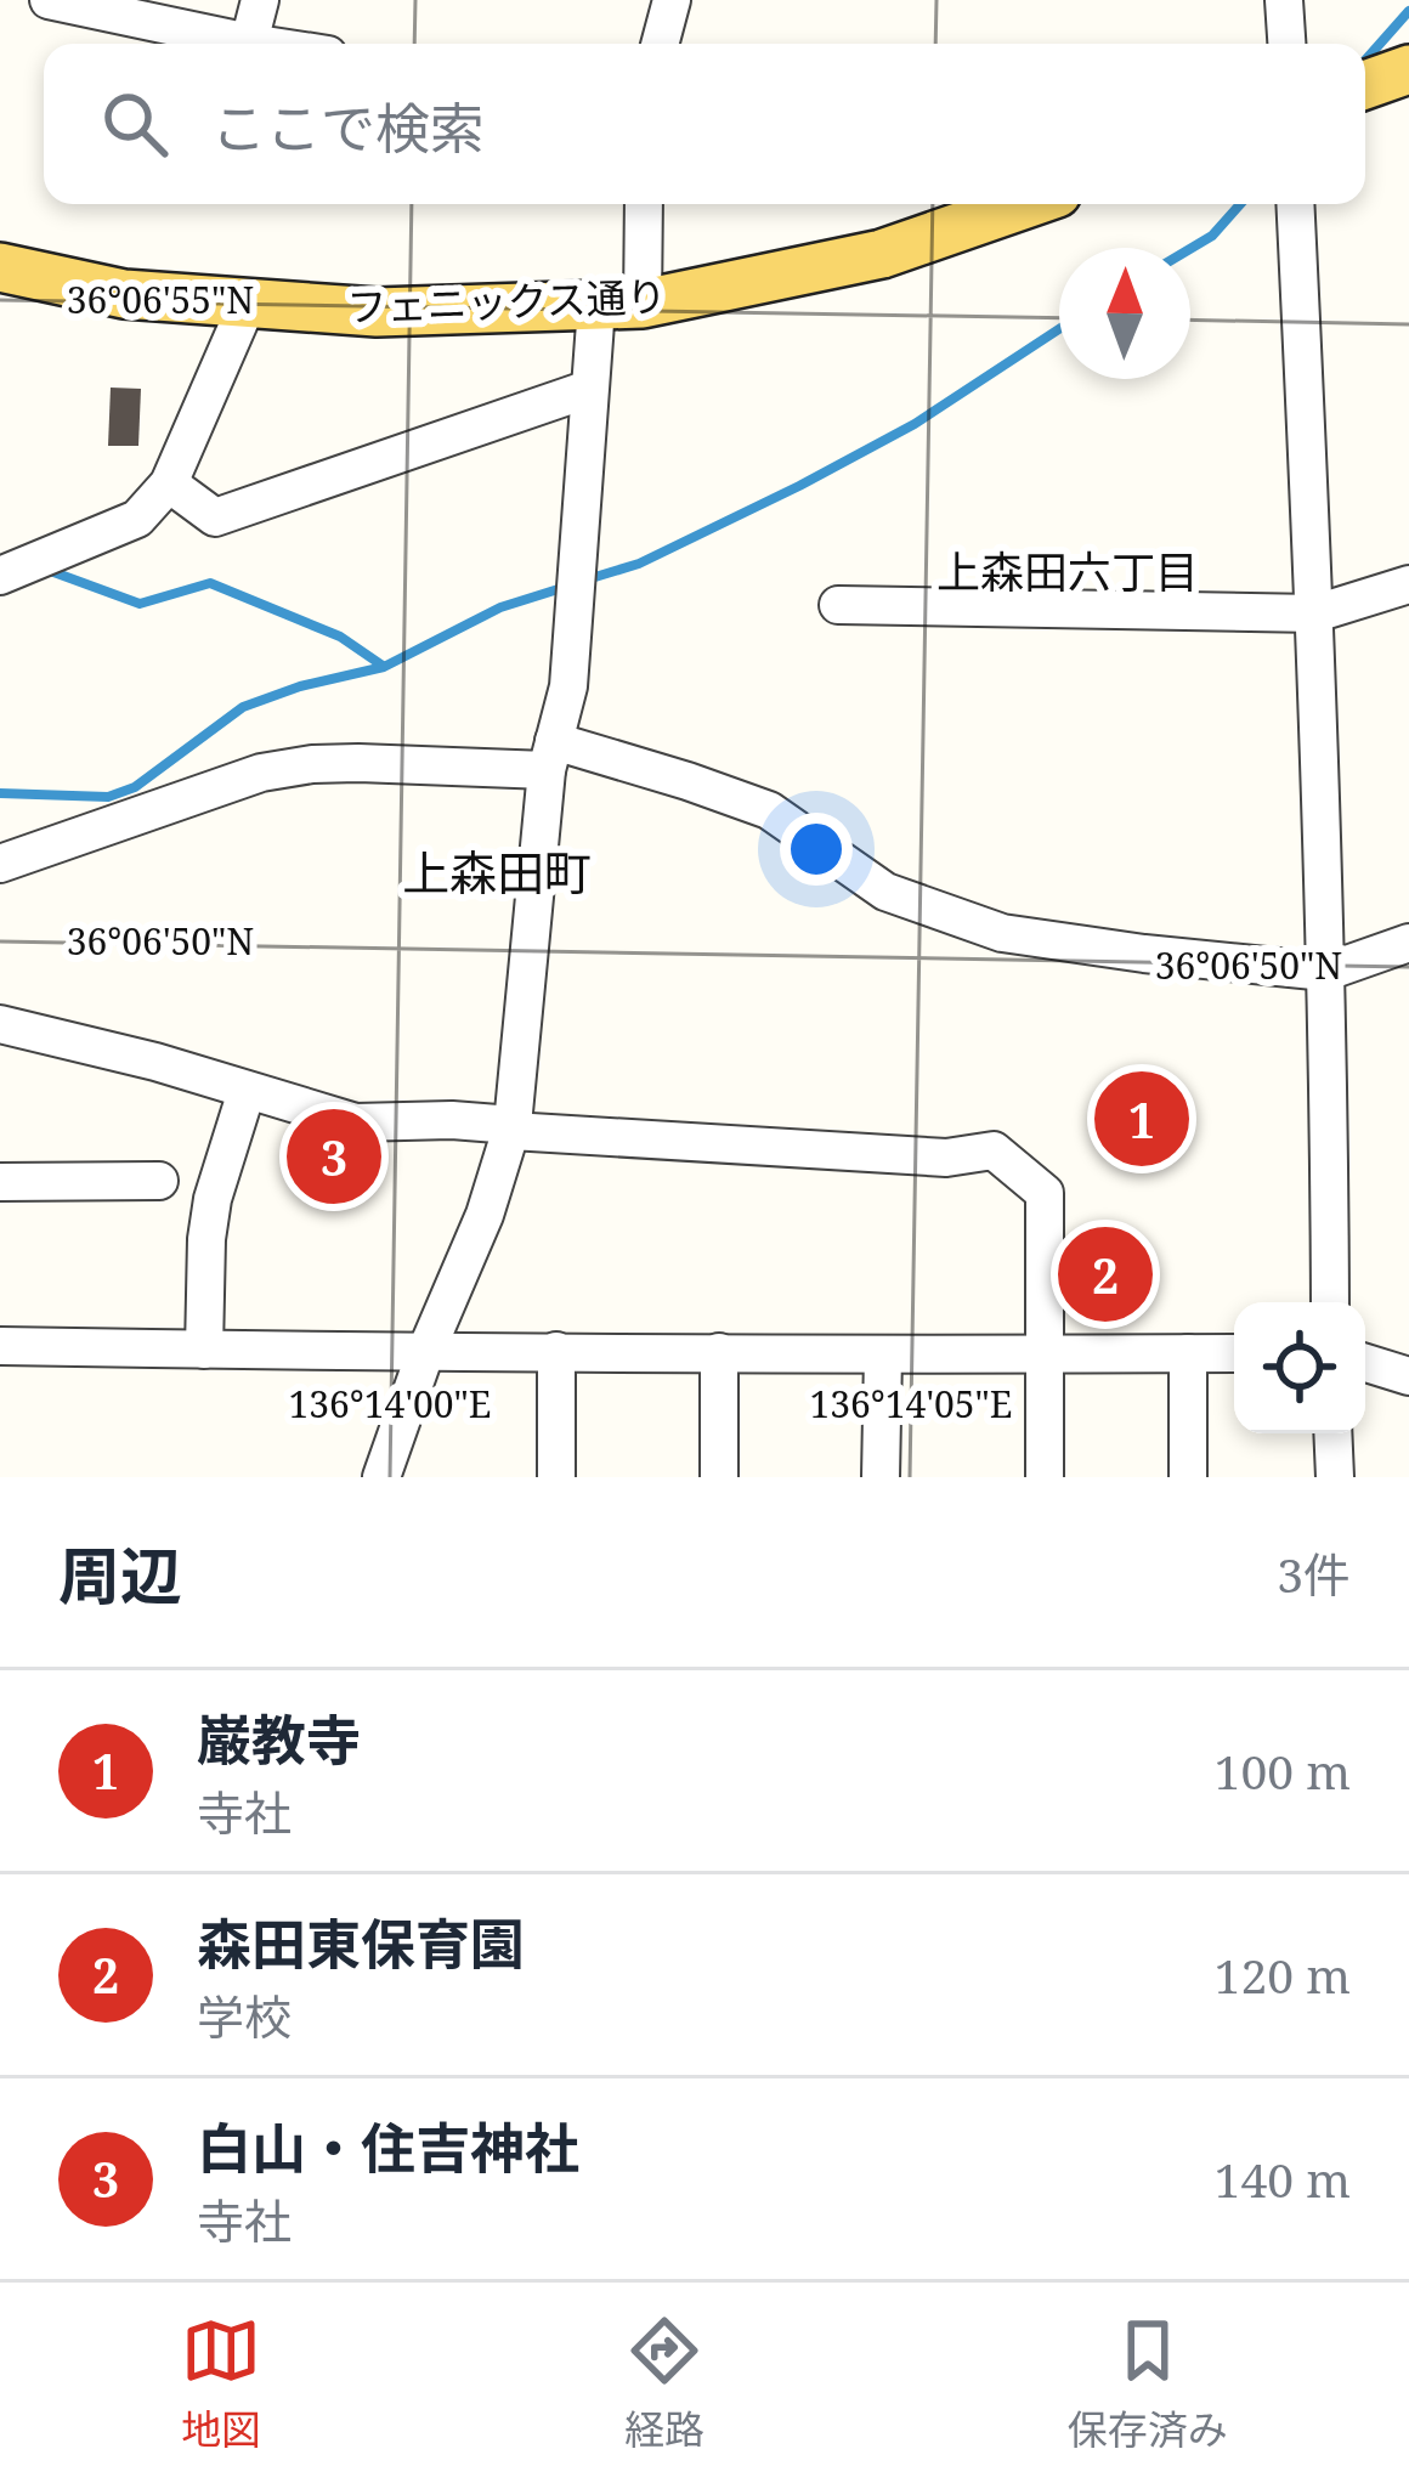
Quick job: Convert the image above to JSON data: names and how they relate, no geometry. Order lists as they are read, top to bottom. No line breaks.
{"streets":{"main road":["フェニックス通り"]},"districts":["上森田六丁目","上森田町"],"north":"top","page":{"search":"ここで検索","pins":["1","3","2"],"heading":["周辺","3件"],"list":[{"mark":"1","name":"巌教寺","note":"寺社","value":"100 m"},{"mark":"2","name":"森田東保育園","note":"学校","value":"120 m"},{"mark":"3","name":"白山・住吉神社","note":"寺社","value":"140 m"}],"nav":["地図","経路","保存済み"]},"coordinates":["36°06'55\"N","36°06'50\"N","136°14'00\"E","136°14'05\"E"]}
